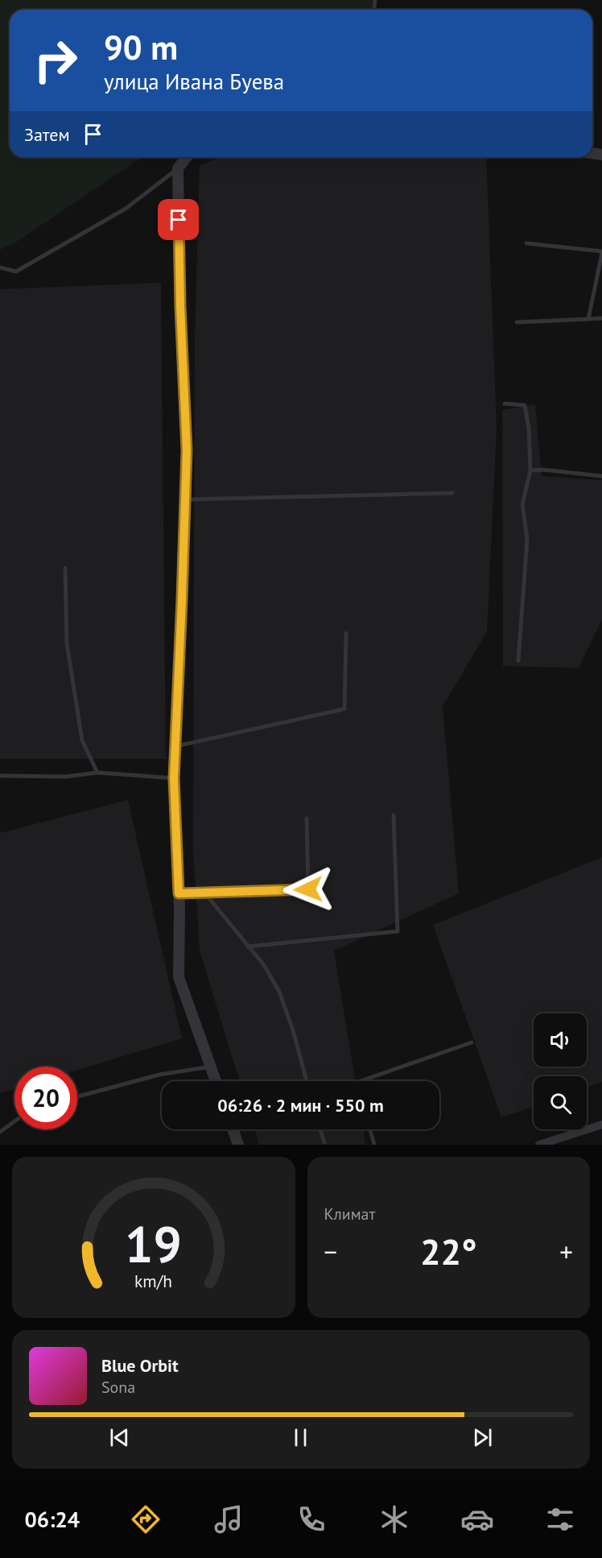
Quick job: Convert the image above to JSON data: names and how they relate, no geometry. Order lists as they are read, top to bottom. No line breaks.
{"page":{"turn":["90 m","улица Ивана Буева"],"then":"Затем","limit":"20","trip":"06:26 · 2 мин · 550 m","tile":"Климат","heat":["−","22°","+"],"song":["Blue Orbit","Sona"],"tabs":"06:24","gauge":["19","km/h"]}}
